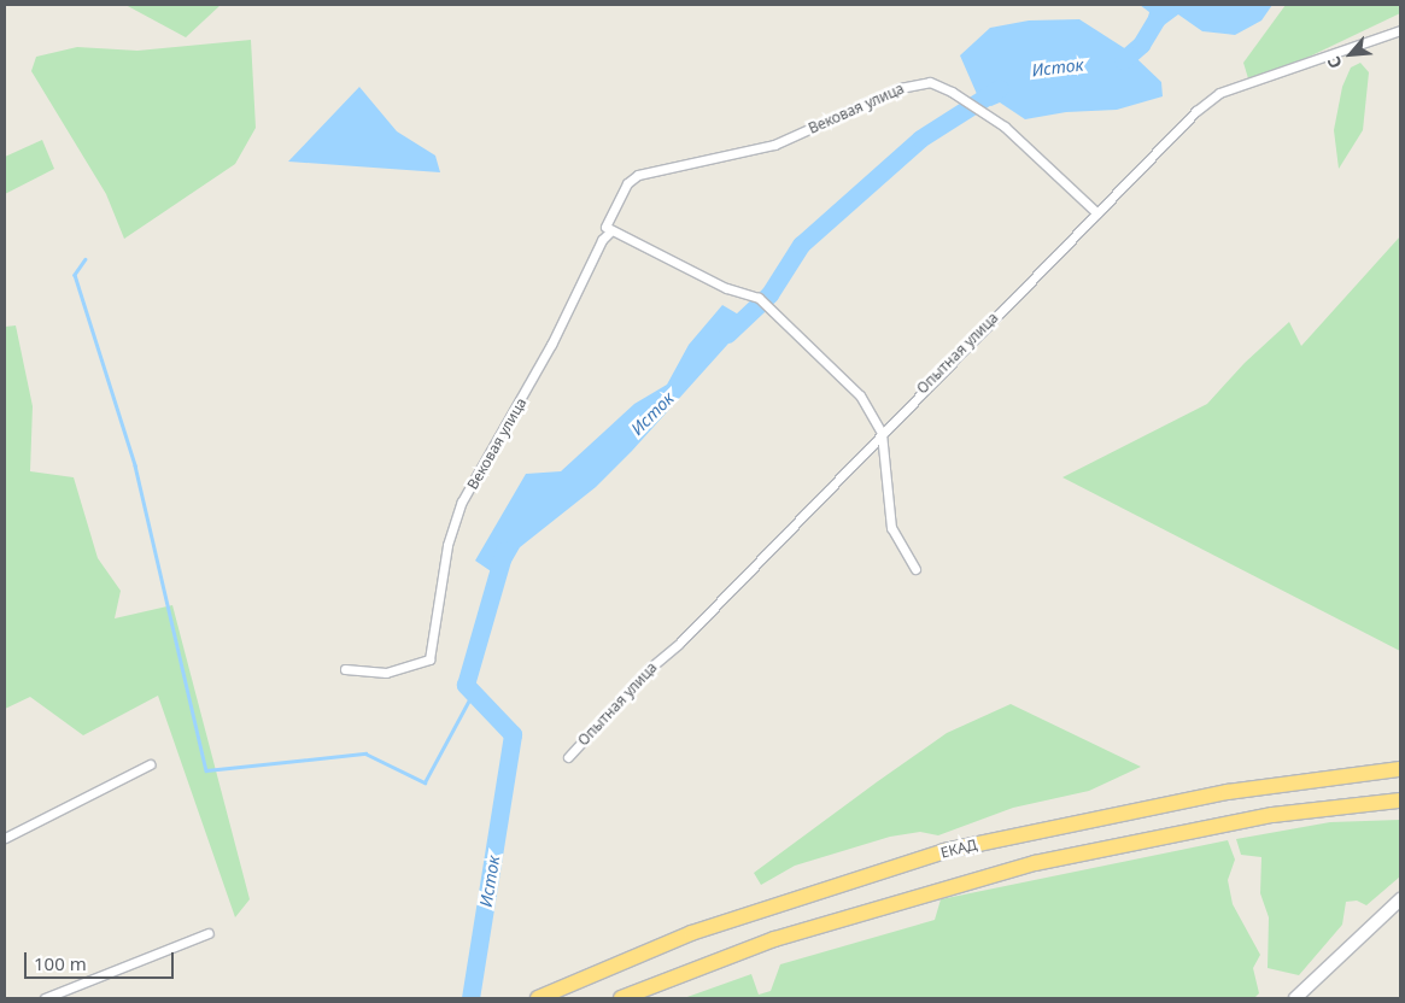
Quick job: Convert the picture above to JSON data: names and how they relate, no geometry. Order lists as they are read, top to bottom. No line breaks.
{"streets":{"highway":["ЕКАД"],"street":["Вековая улица","Опытная улица"]},"crossings":[["Вековая улица","Опытная улица"]],"water":["Исток"],"scale_bar":"100 m","north":"bottom left"}
